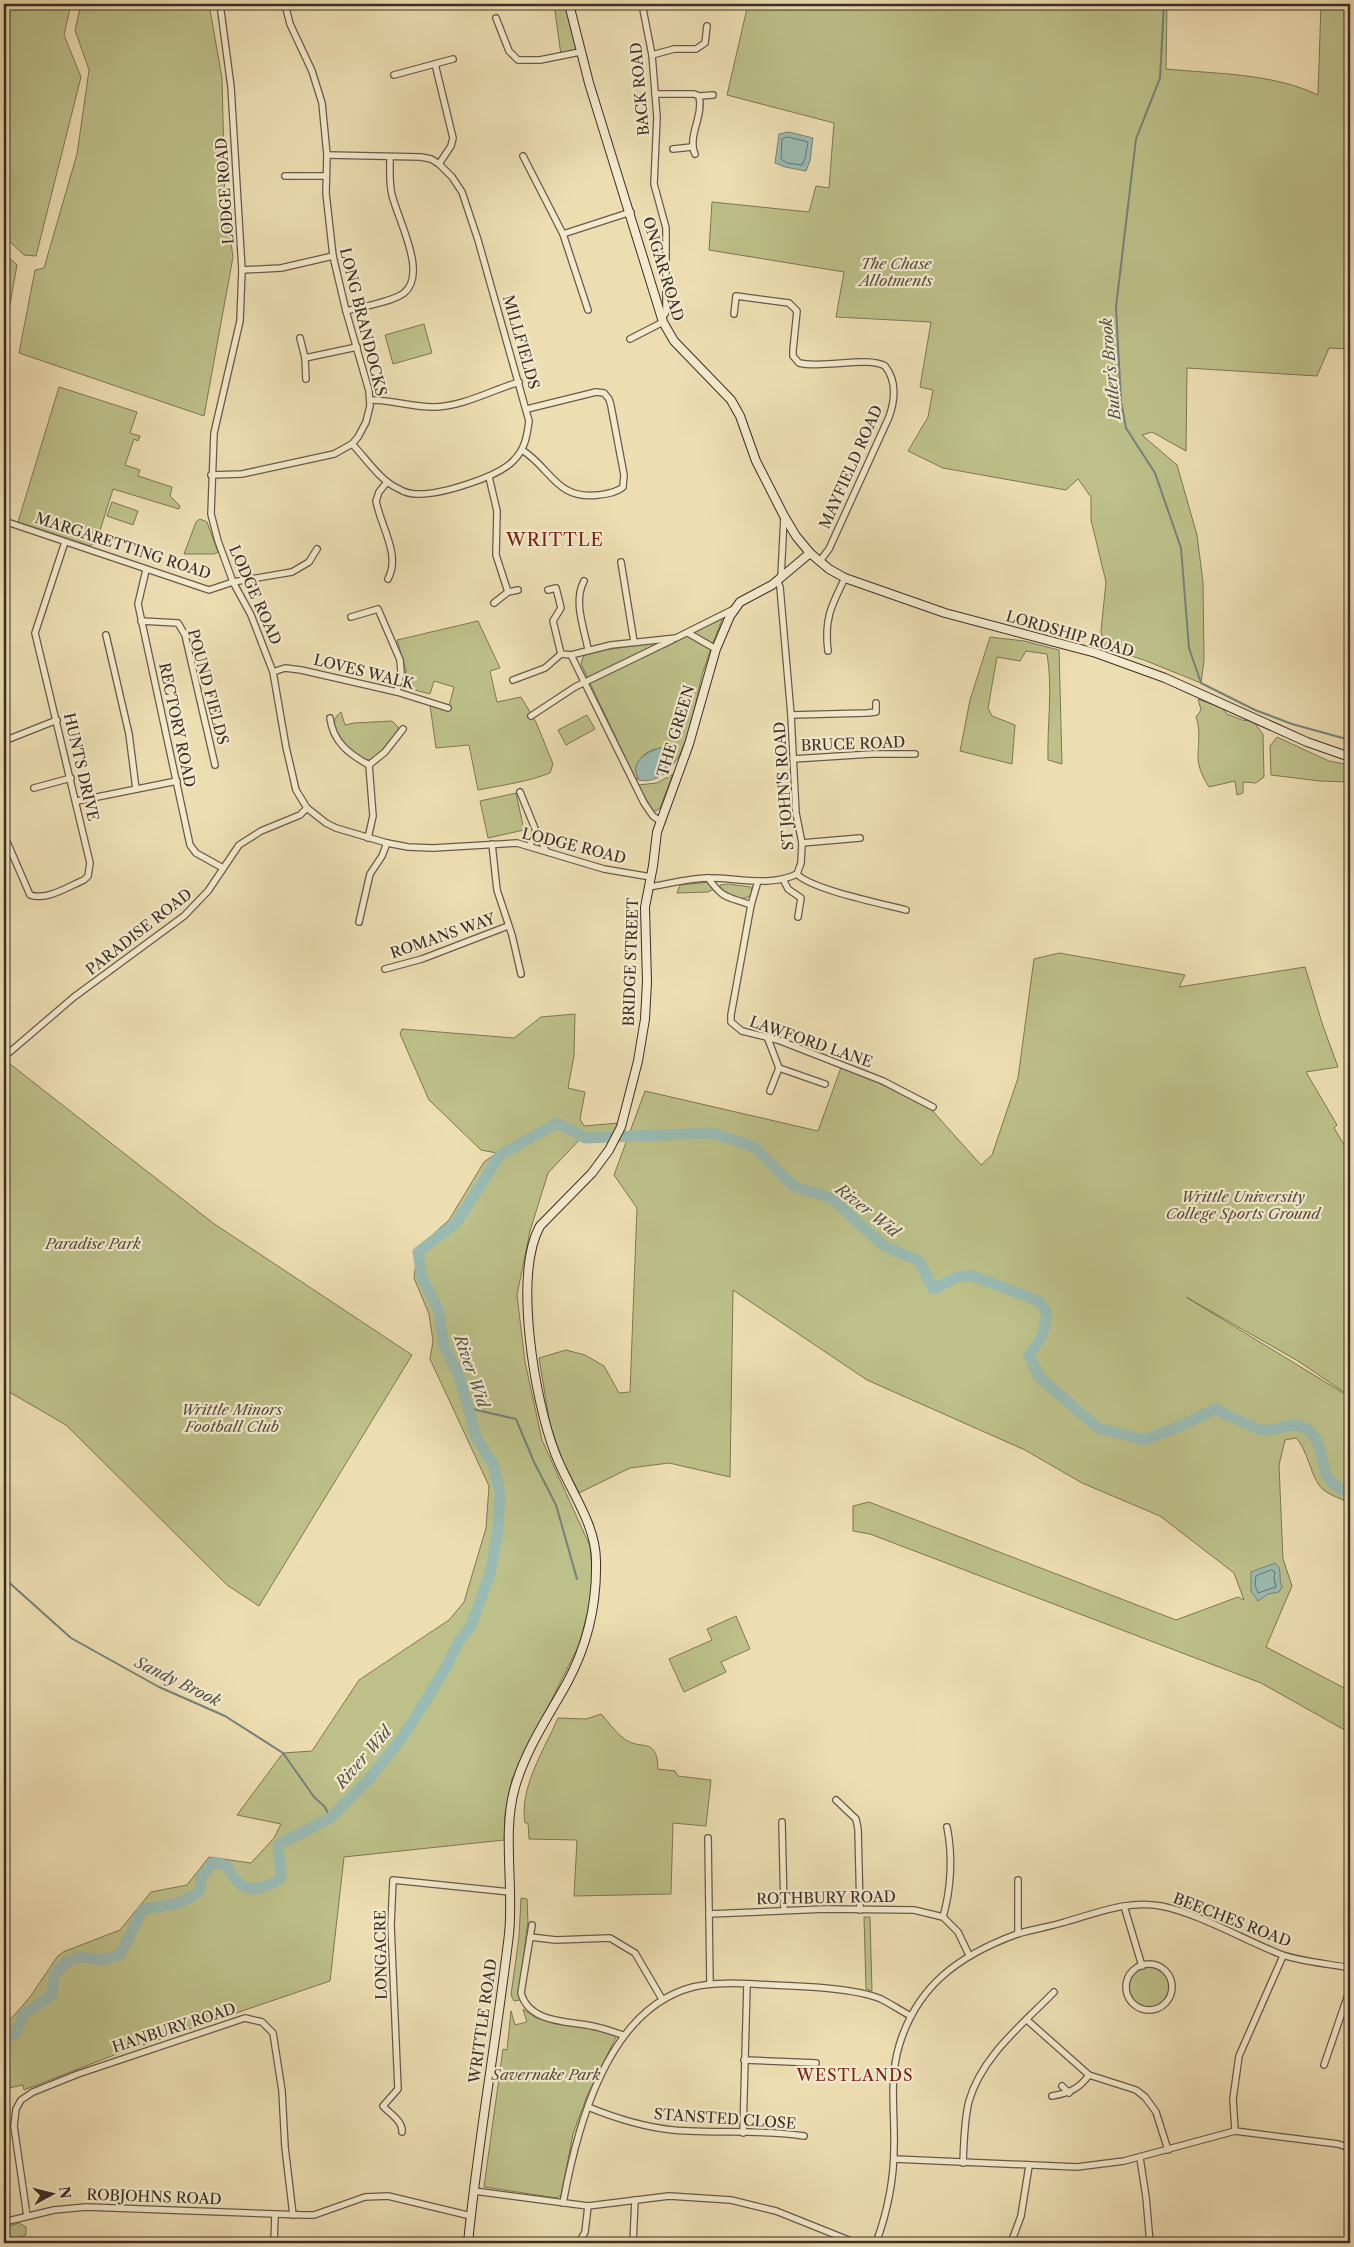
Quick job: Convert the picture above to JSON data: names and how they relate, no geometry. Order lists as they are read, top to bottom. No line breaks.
{"streets":{"street":["BACK ROAD","LODGE ROAD","ONGAR ROAD","LONG BRANDOCKS","MILLFIELDS","MAYFIELD ROAD","MARGARETTING ROAD","LORDSHIP ROAD","LOVES WALK","POUND FIELDS","RECTORY ROAD","THE GREEN","BRUCE ROAD","HUNTS DRIVE","ST JOHN'S ROAD","PARADISE ROAD","ROMANS WAY","BRIDGE STREET","LAWFORD LANE","ROTHBURY ROAD","BEECHES ROAD","LONGACRE","WRITTLE ROAD","HANBURY ROAD","STANSTED CLOSE","ROBJOHNS ROAD"]},"crossings":[["BACK ROAD","ONGAR ROAD"],["LODGE ROAD","MARGARETTING ROAD"],["LODGE ROAD","LOVES WALK"],["LODGE ROAD","THE GREEN"],["LODGE ROAD","ST JOHN'S ROAD"],["LODGE ROAD","PARADISE ROAD"],["LODGE ROAD","ROMANS WAY"],["LODGE ROAD","BRIDGE STREET"],["LODGE ROAD","LAWFORD LANE"],["ONGAR ROAD","LORDSHIP ROAD"],["ONGAR ROAD","THE GREEN"],["ONGAR ROAD","ST JOHN'S ROAD"],["MAYFIELD ROAD","LORDSHIP ROAD"],["MARGARETTING ROAD","RECTORY ROAD"],["MARGARETTING ROAD","HUNTS DRIVE"],["LORDSHIP ROAD","THE GREEN"],["POUND FIELDS","RECTORY ROAD"],["RECTORY ROAD","PARADISE ROAD"],["THE GREEN","ST JOHN'S ROAD"],["THE GREEN","BRIDGE STREET"],["BRUCE ROAD","ST JOHN'S ROAD"],["BRIDGE STREET","WRITTLE ROAD"],["LONGACRE","WRITTLE ROAD"],["WRITTLE ROAD","ROBJOHNS ROAD"],["HANBURY ROAD","ROBJOHNS ROAD"]],"districts":["WRITTLE","WESTLANDS"],"water":["Butler's Brook","River Wid","Sandy Brook"],"parks":["The Chase Allotments","Writtle University College Sports Ground","Paradise Park","Writtle Minors Football Club","Savernake Park"],"north":"right"}
